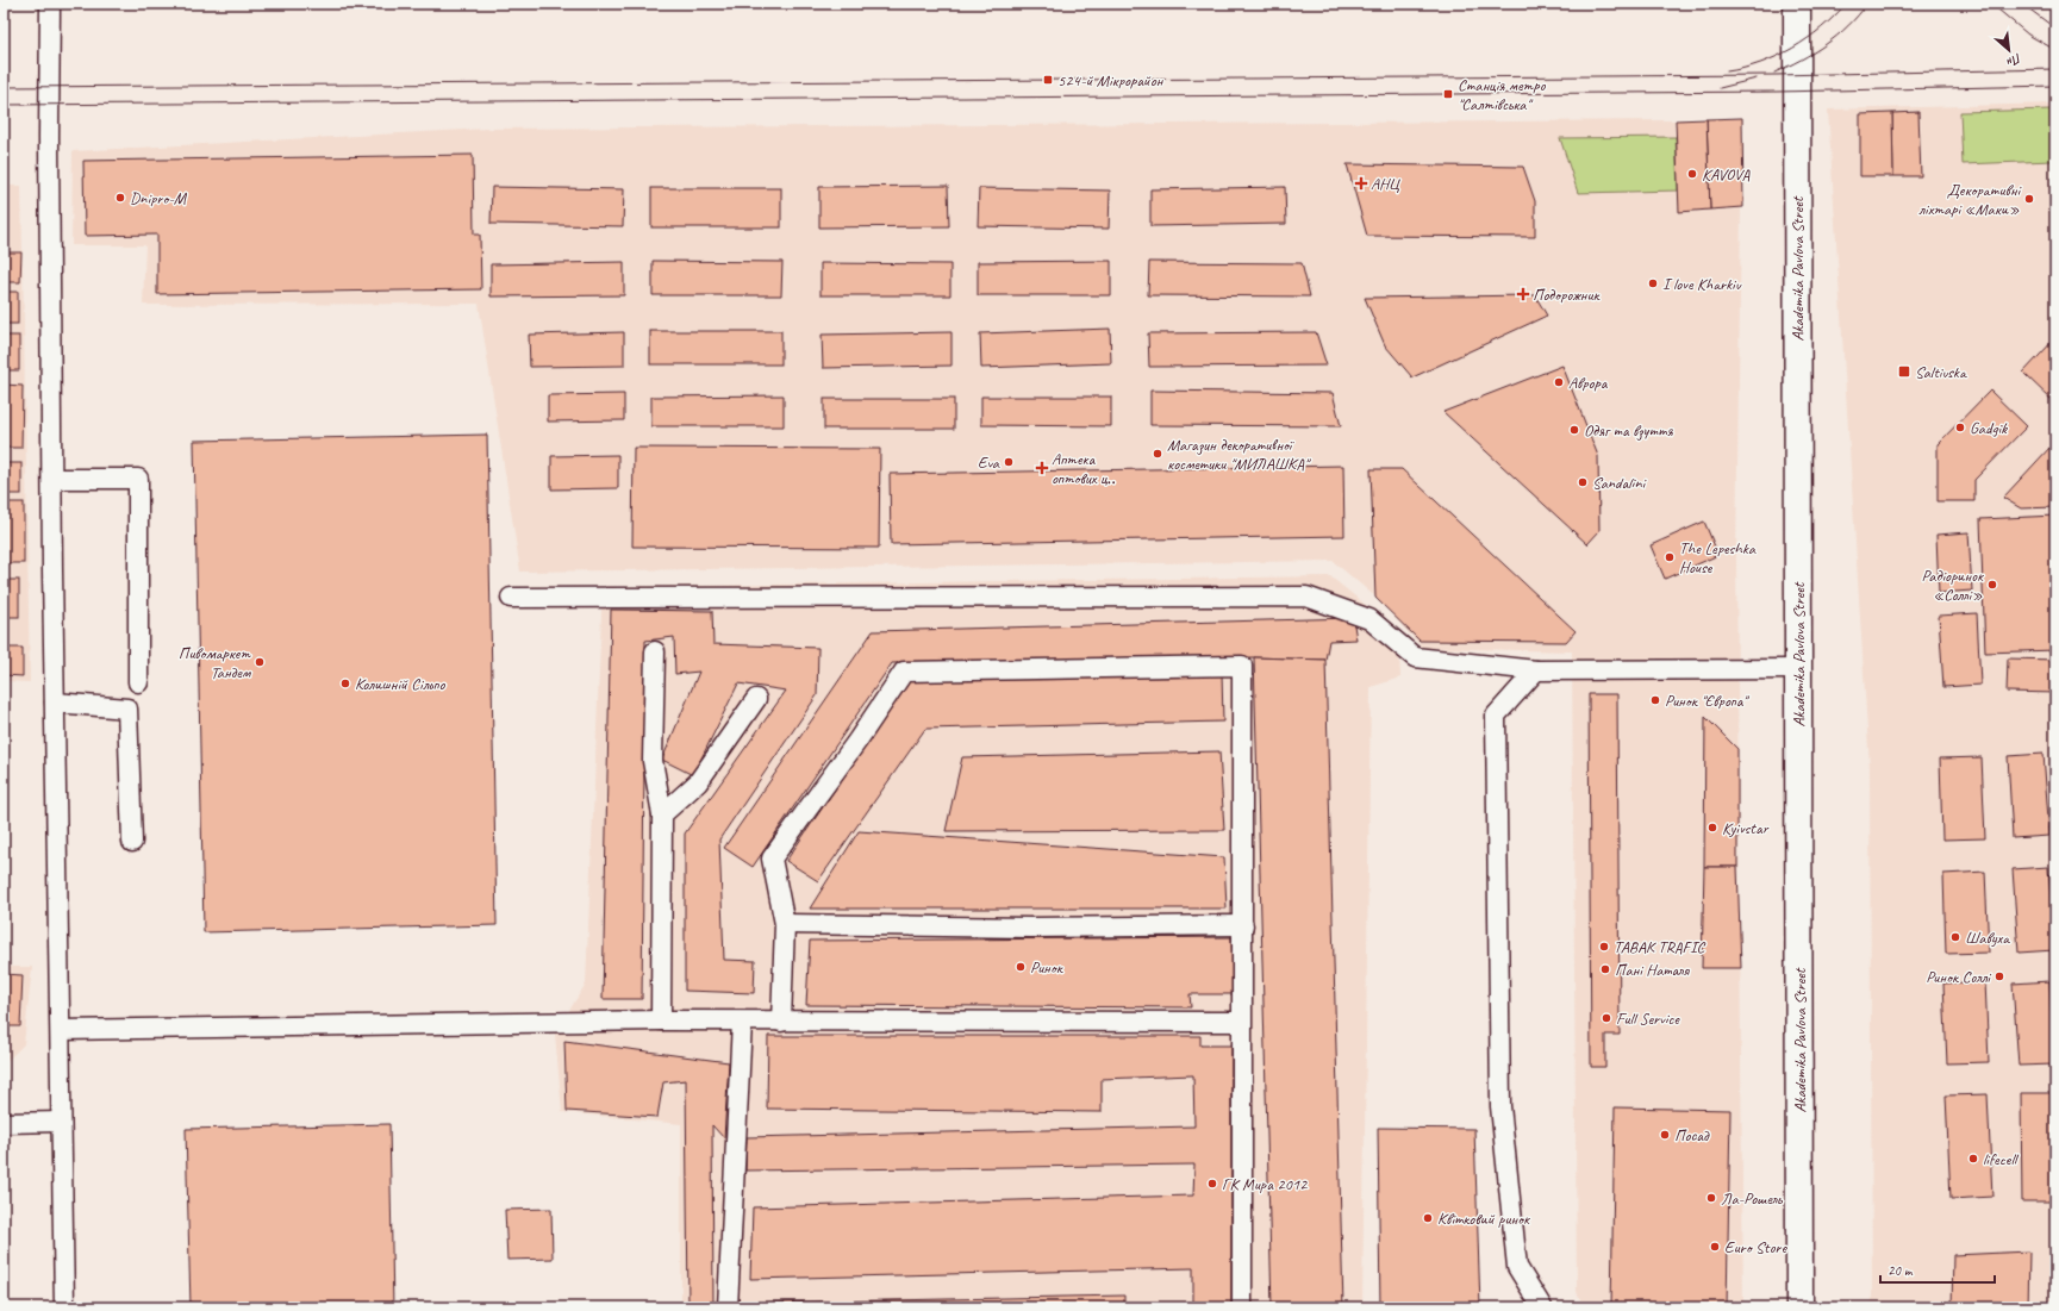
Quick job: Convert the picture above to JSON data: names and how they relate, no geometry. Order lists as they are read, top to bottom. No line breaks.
{"streets":{"main road":["Akademika Pavlova Street"]},"places":{"transit":["524-й Мікрорайон","Станція метро \"Салтівська\"","Saltivska"],"other":["KAVOVA","Dnipro-M","Декоративні ліхтарі «Маки»","I love Kharkiv","Аврора","Gadgik","Одяг та взуття","Магазин декоративної косметики \"МИЛАШКА\"","Eva","Sandalini","The Lepeshka House","Радіоринок «Соллі»","Пивомаркет Тандем","Колишній Сільпо","Ринок \"Європа\"","Kyivstar","Шавуха","TABAK TRAFIC","Ринок","Пані Наталя","Ринок Соллі","Full Service","Посад","lifecell","ГК Мира 2012","Ла-Рошель","Квітковий ринок","Euro Store"],"health":["АНЦ","Подорожник","Аптека оптових ц‥"]},"scale_bar":"20 m","north":"bottom right"}
